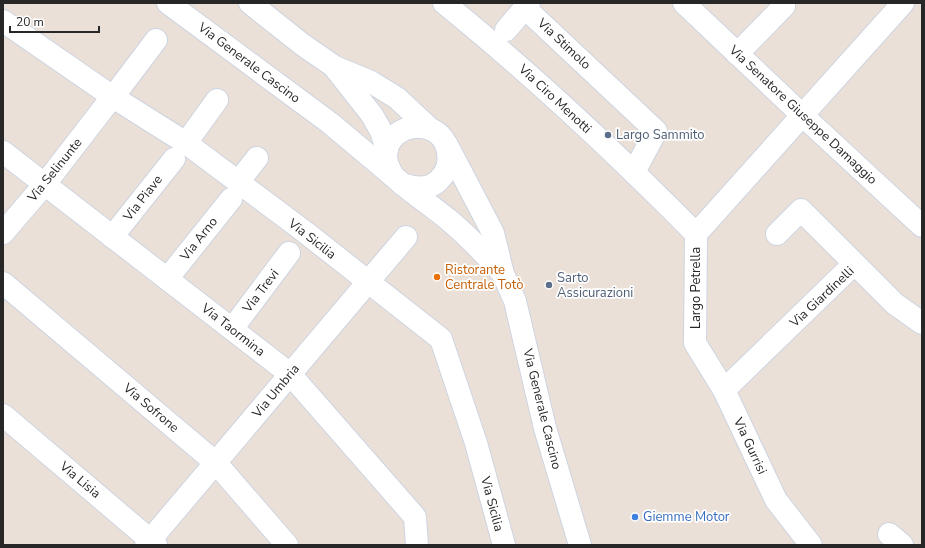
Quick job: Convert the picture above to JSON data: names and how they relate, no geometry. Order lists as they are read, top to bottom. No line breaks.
{"streets":{"street":["Via Stimolo","Via Generale Cascino","Via Ciro Menotti","Via Senatore Giuseppe Damaggio","Via Selinunte","Via Piave","Via Arno","Via Sicilia","Largo Petrella","Via Trevi","Via Giardinelli","Via Taormina","Via Umbria","Via Sofrone","Via Gurrisi","Via Lisia"]},"crossings":[["Via Stimolo","Via Ciro Menotti"],["Via Ciro Menotti","Largo Petrella"],["Via Selinunte","Via Sicilia"],["Via Selinunte","Via Taormina"],["Via Piave","Via Sicilia"],["Via Piave","Via Taormina"],["Via Arno","Via Sicilia"],["Via Arno","Via Taormina"],["Via Sicilia","Via Umbria"],["Largo Petrella","Via Gurrisi"],["Via Trevi","Via Taormina"],["Via Giardinelli","Via Gurrisi"],["Via Taormina","Via Umbria"],["Via Umbria","Via Sofrone"],["Via Umbria","Via Lisia"]],"places":["Largo Sammito","Ristorante Centrale Totò","Sarto Assicurazioni","Giemme Motor"],"scale_bar":"20 m"}
